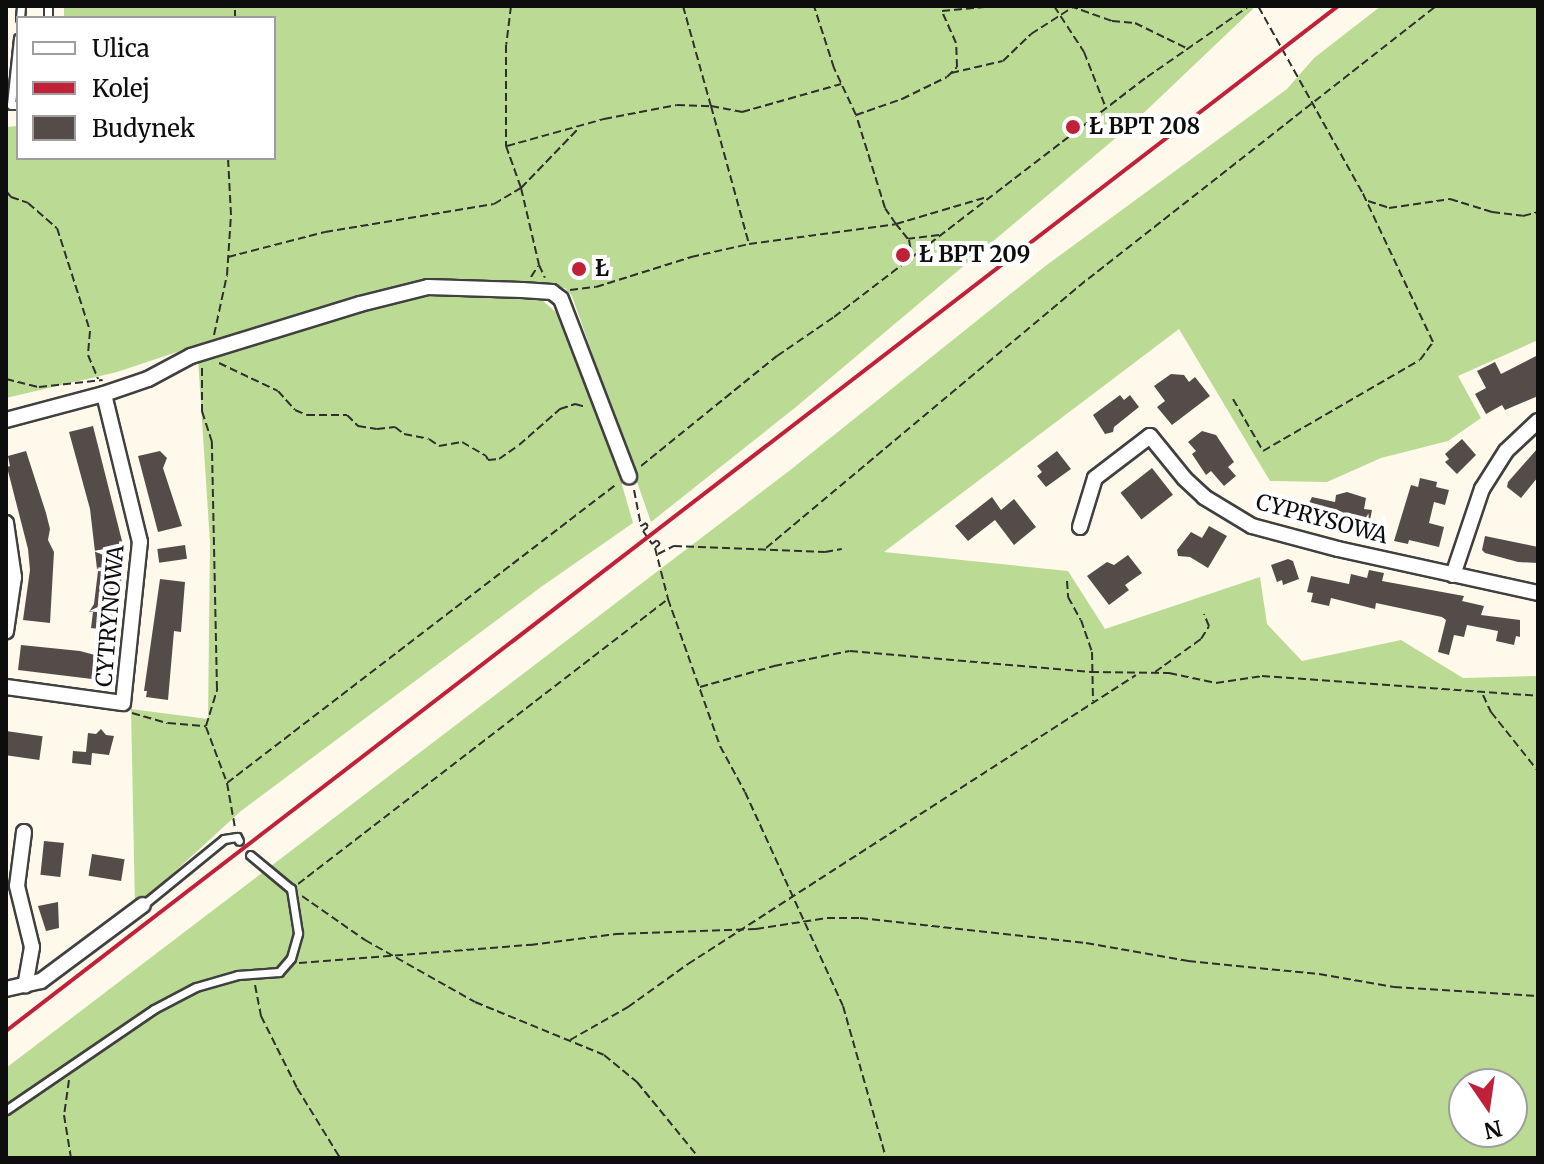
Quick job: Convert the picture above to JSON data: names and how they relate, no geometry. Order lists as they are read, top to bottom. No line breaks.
{"streets":{"street":["CYPRYSOWA","CYTRYNOWA"]},"places":["Ł BPT 208","Ł BPT 209","Ł"],"legend":["Ulica","Kolej","Budynek"],"north":"bottom"}
